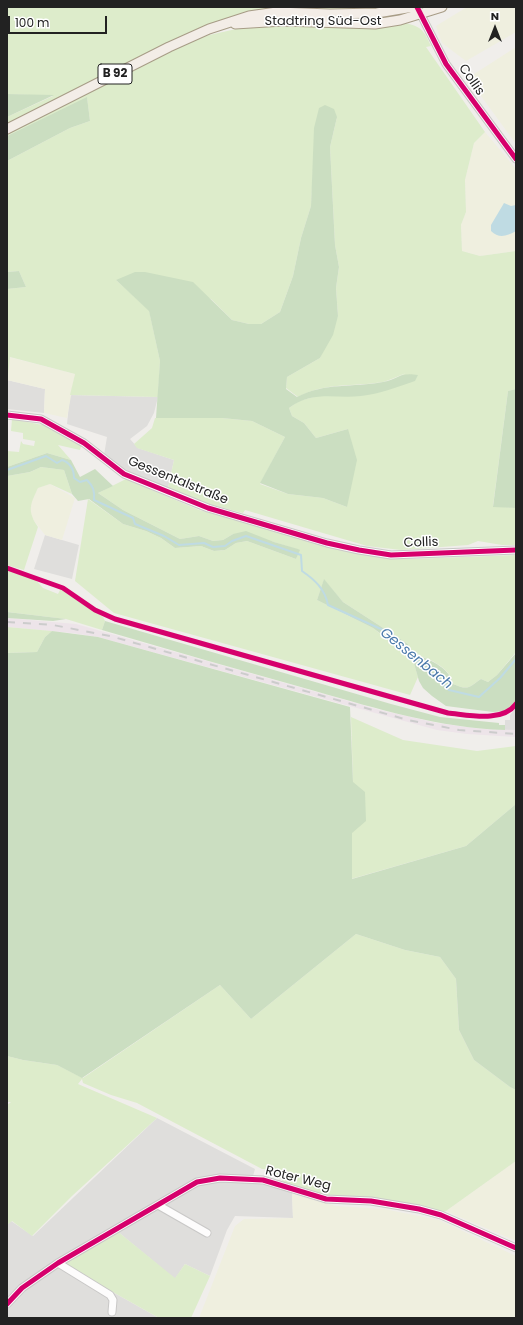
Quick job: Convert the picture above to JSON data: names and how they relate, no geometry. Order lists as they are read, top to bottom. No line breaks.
{"streets":{"main road":["Stadtring Süd-Ost","B 92"],"street":["Collis","Gessentalstraße","Roter Weg"]},"crossings":[["Stadtring Süd-Ost","Collis"],["Collis","Gessentalstraße"]],"water":["Gessenbach"],"scale_bar":"100 m","north":"top"}
